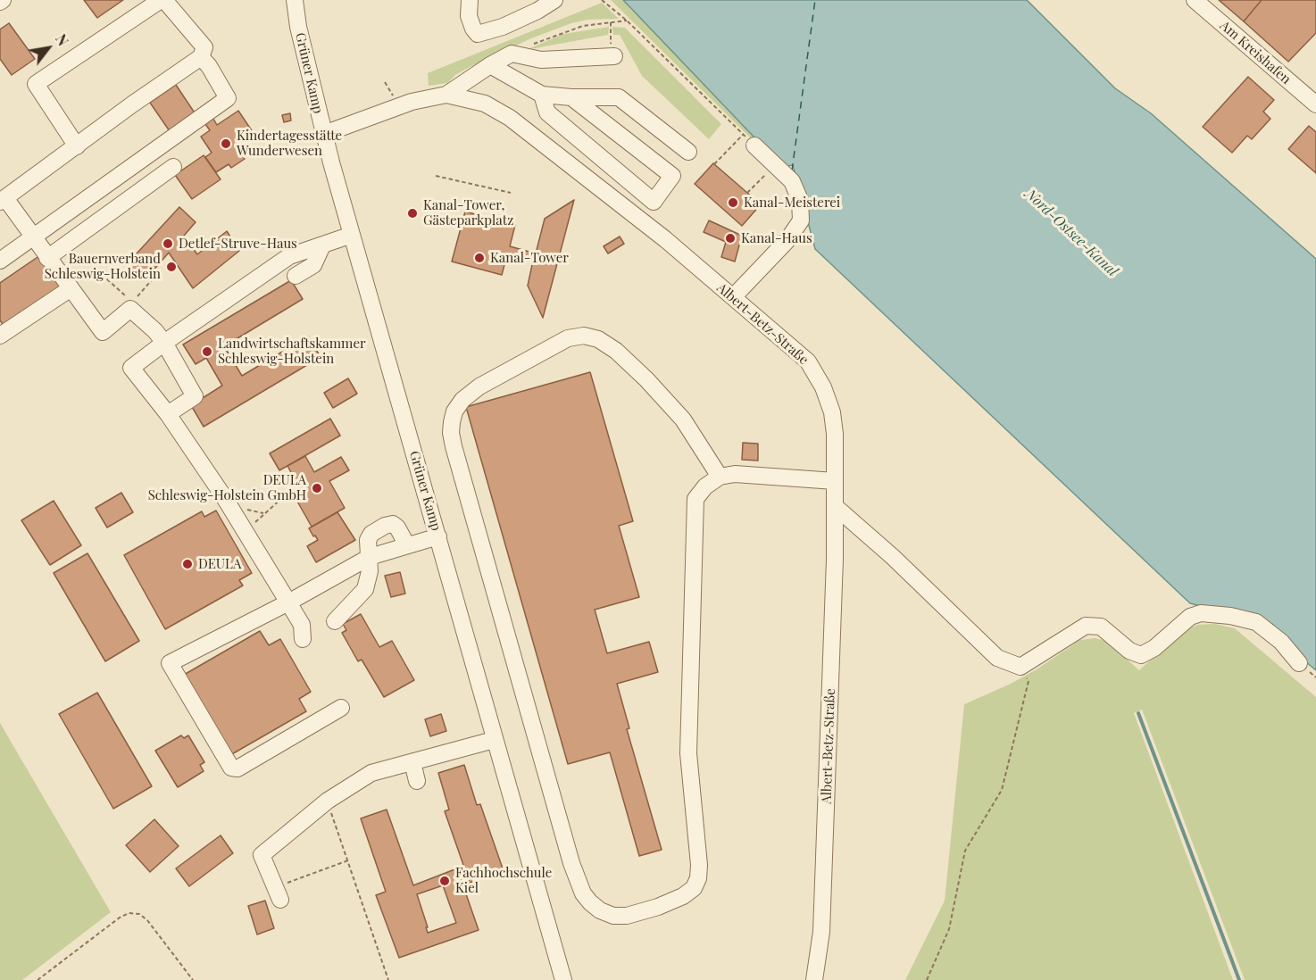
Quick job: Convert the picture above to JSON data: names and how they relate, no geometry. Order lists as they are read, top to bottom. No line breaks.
{"streets":{"street":["Am Kreishafen","Grüner Kamp","Albert-Betz-Straße"]},"crossings":[["Grüner Kamp","Albert-Betz-Straße"]],"water":["Nord-Ostsee-Kanal"],"places":["Kindertagesstätte Wunderwesen","Kanal-Meisterei","Kanal-Tower, Gästeparkplatz","Kanal-Haus","Detlef-Struve-Haus","Kanal-Tower","Bauernverband Schleswig-Holstein","Landwirtschaftskammer Schleswig-Holstein","DEULA Schleswig-Holstein GmbH","DEULA","Fachhochschule Kiel"],"north":"top right"}
